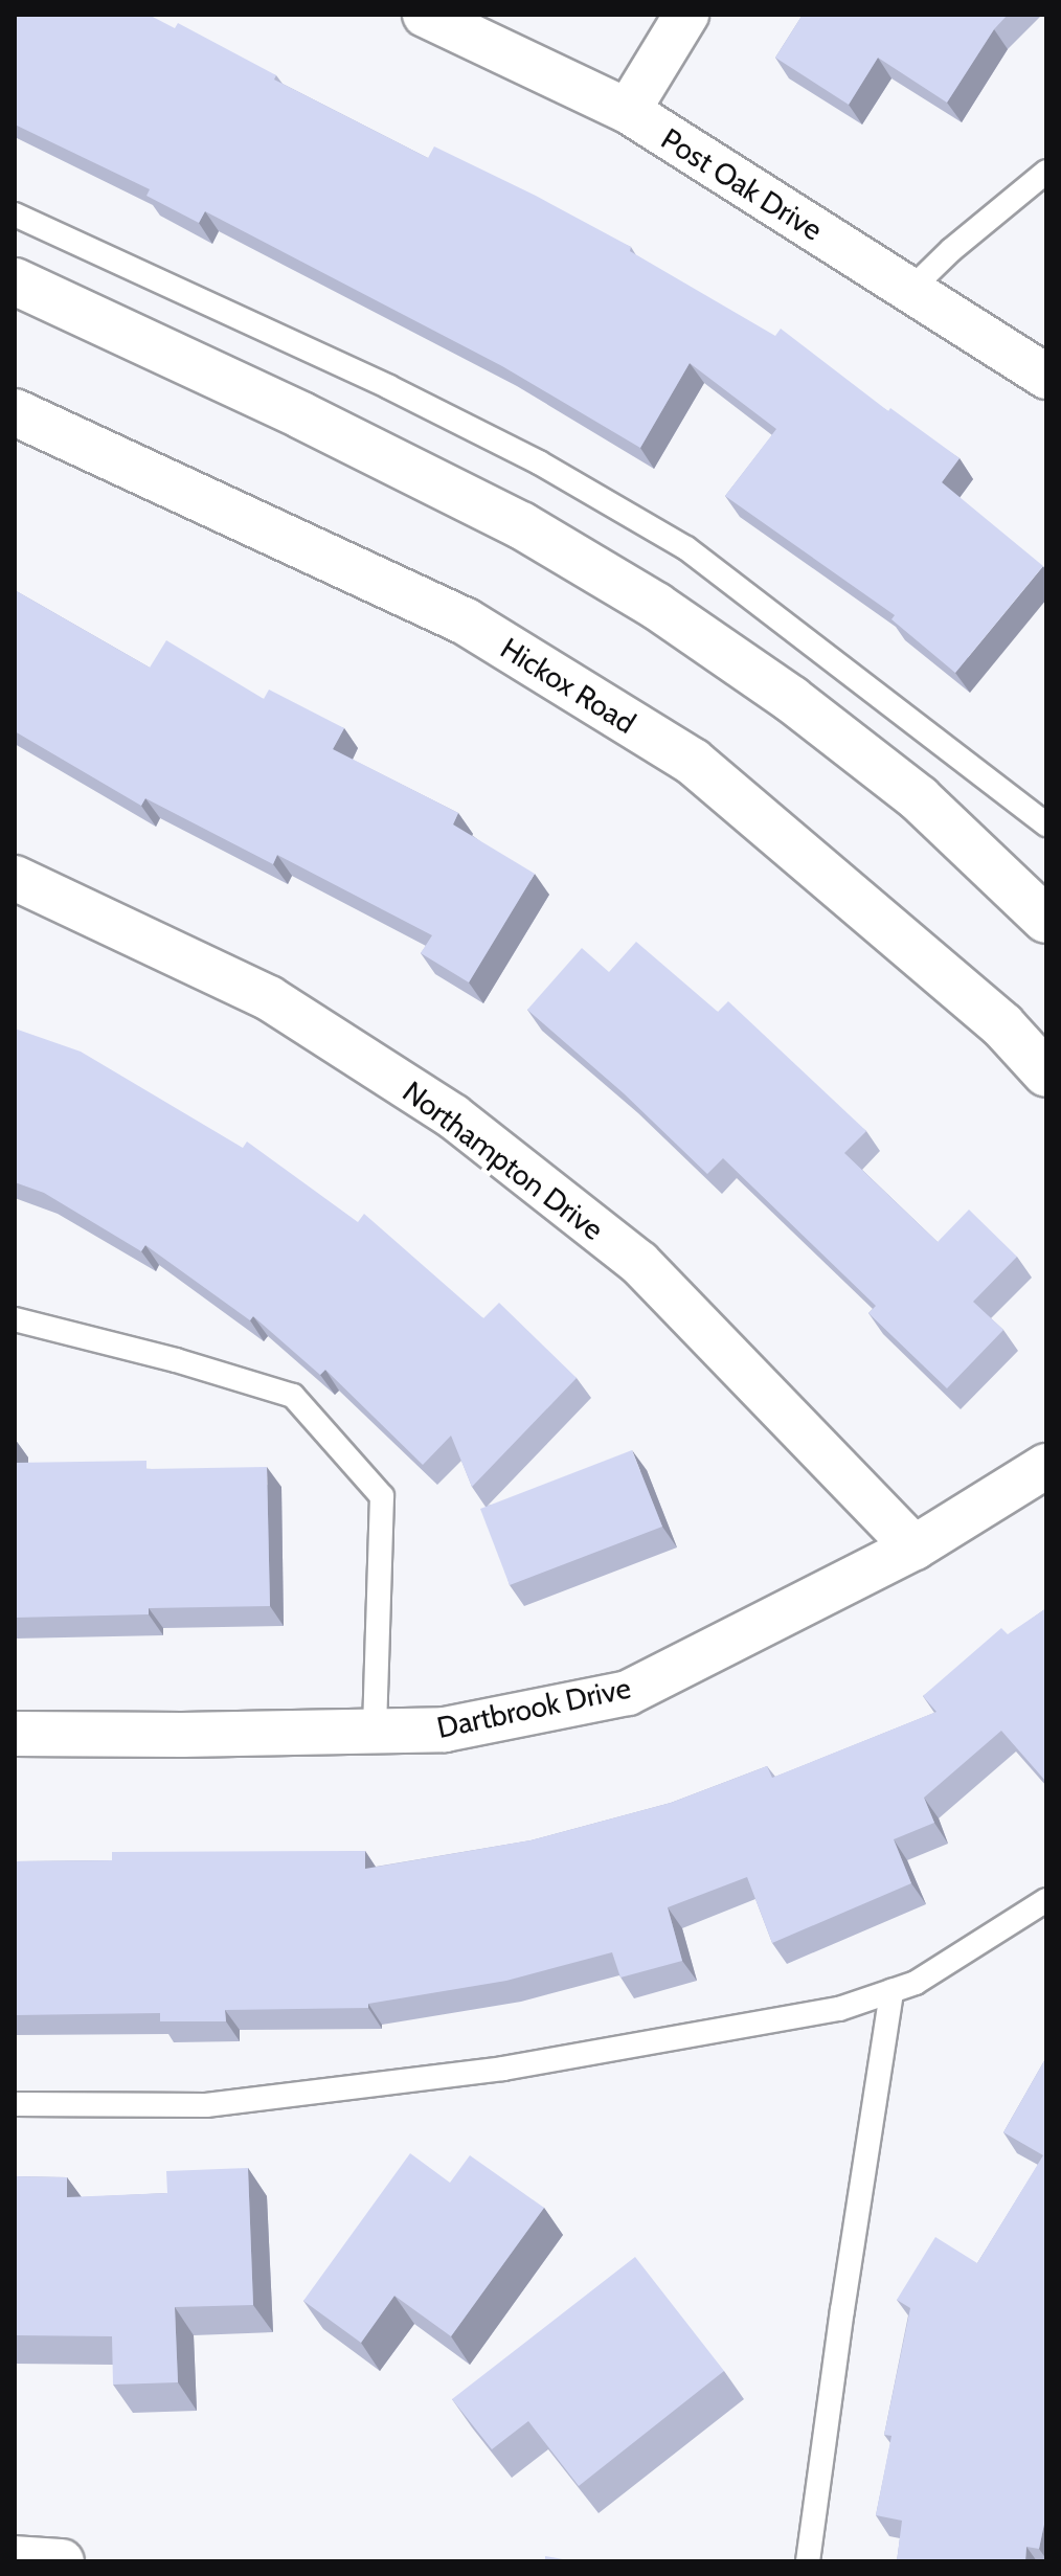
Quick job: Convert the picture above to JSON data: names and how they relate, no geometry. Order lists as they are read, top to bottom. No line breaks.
{"streets":{"street":["Post Oak Drive","Hickox Road","Northampton Drive","Dartbrook Drive"]},"crossings":[["Northampton Drive","Dartbrook Drive"]]}
